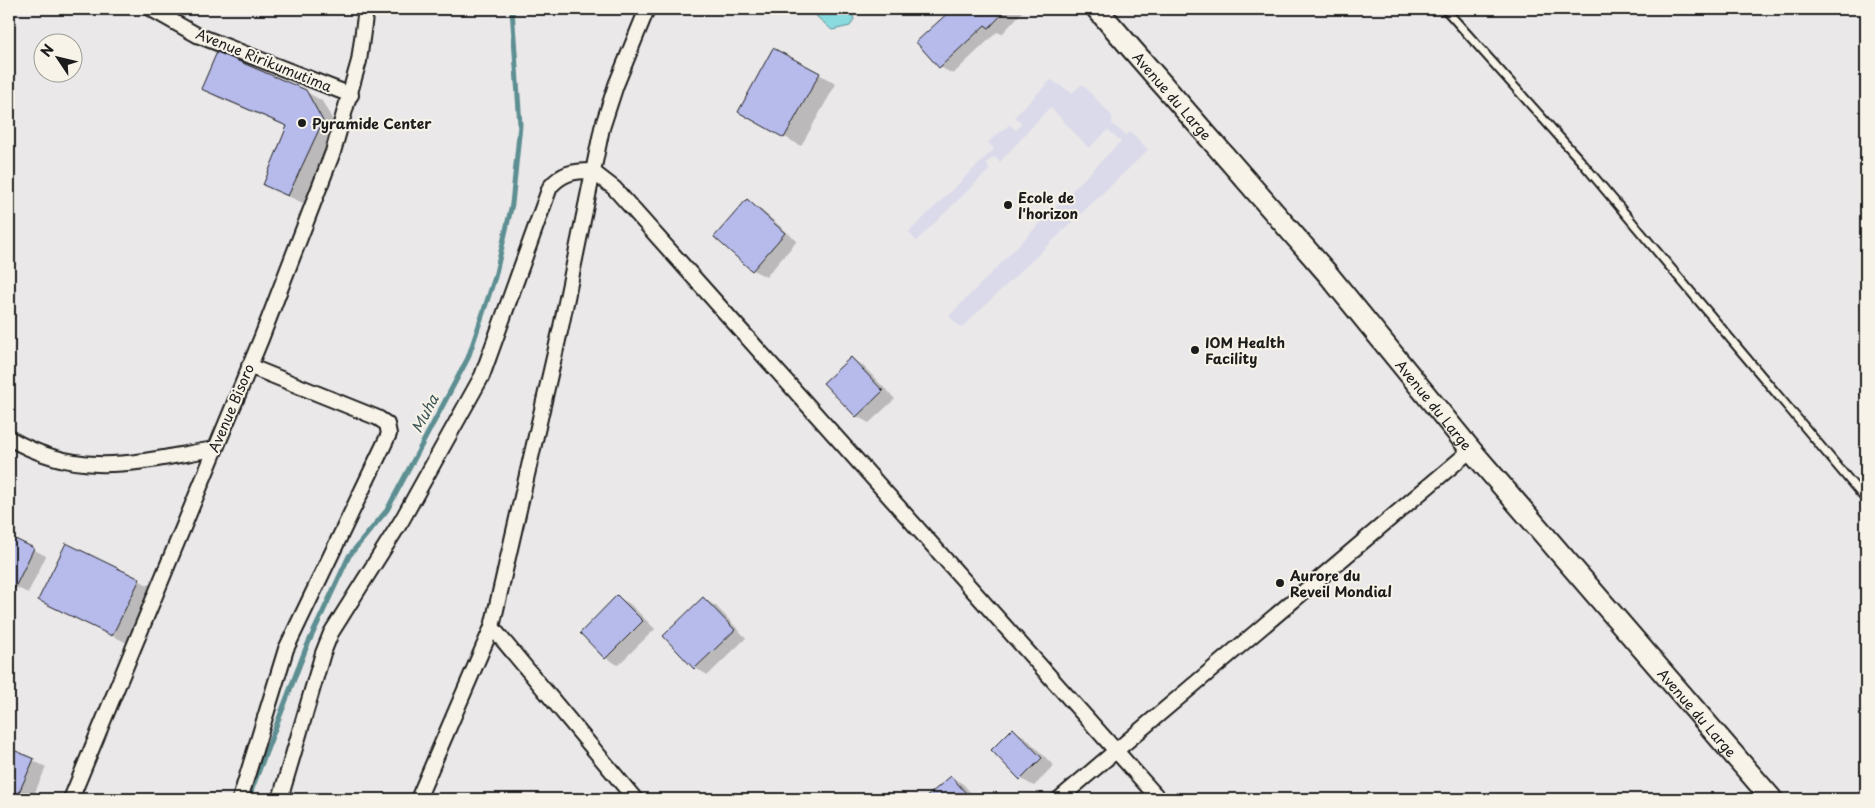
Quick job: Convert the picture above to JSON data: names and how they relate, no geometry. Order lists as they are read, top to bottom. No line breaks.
{"streets":{"main road":["Avenue du Large"],"street":["Avenue Ririkumutima","Avenue Bisoro"]},"crossings":[["Avenue Ririkumutima","Avenue Bisoro"]],"water":["Muha"],"places":["Pyramide Center","Ecole de l'horizon","IOM Health Facility","Aurore du Reveil Mondial"],"north":"top left"}
